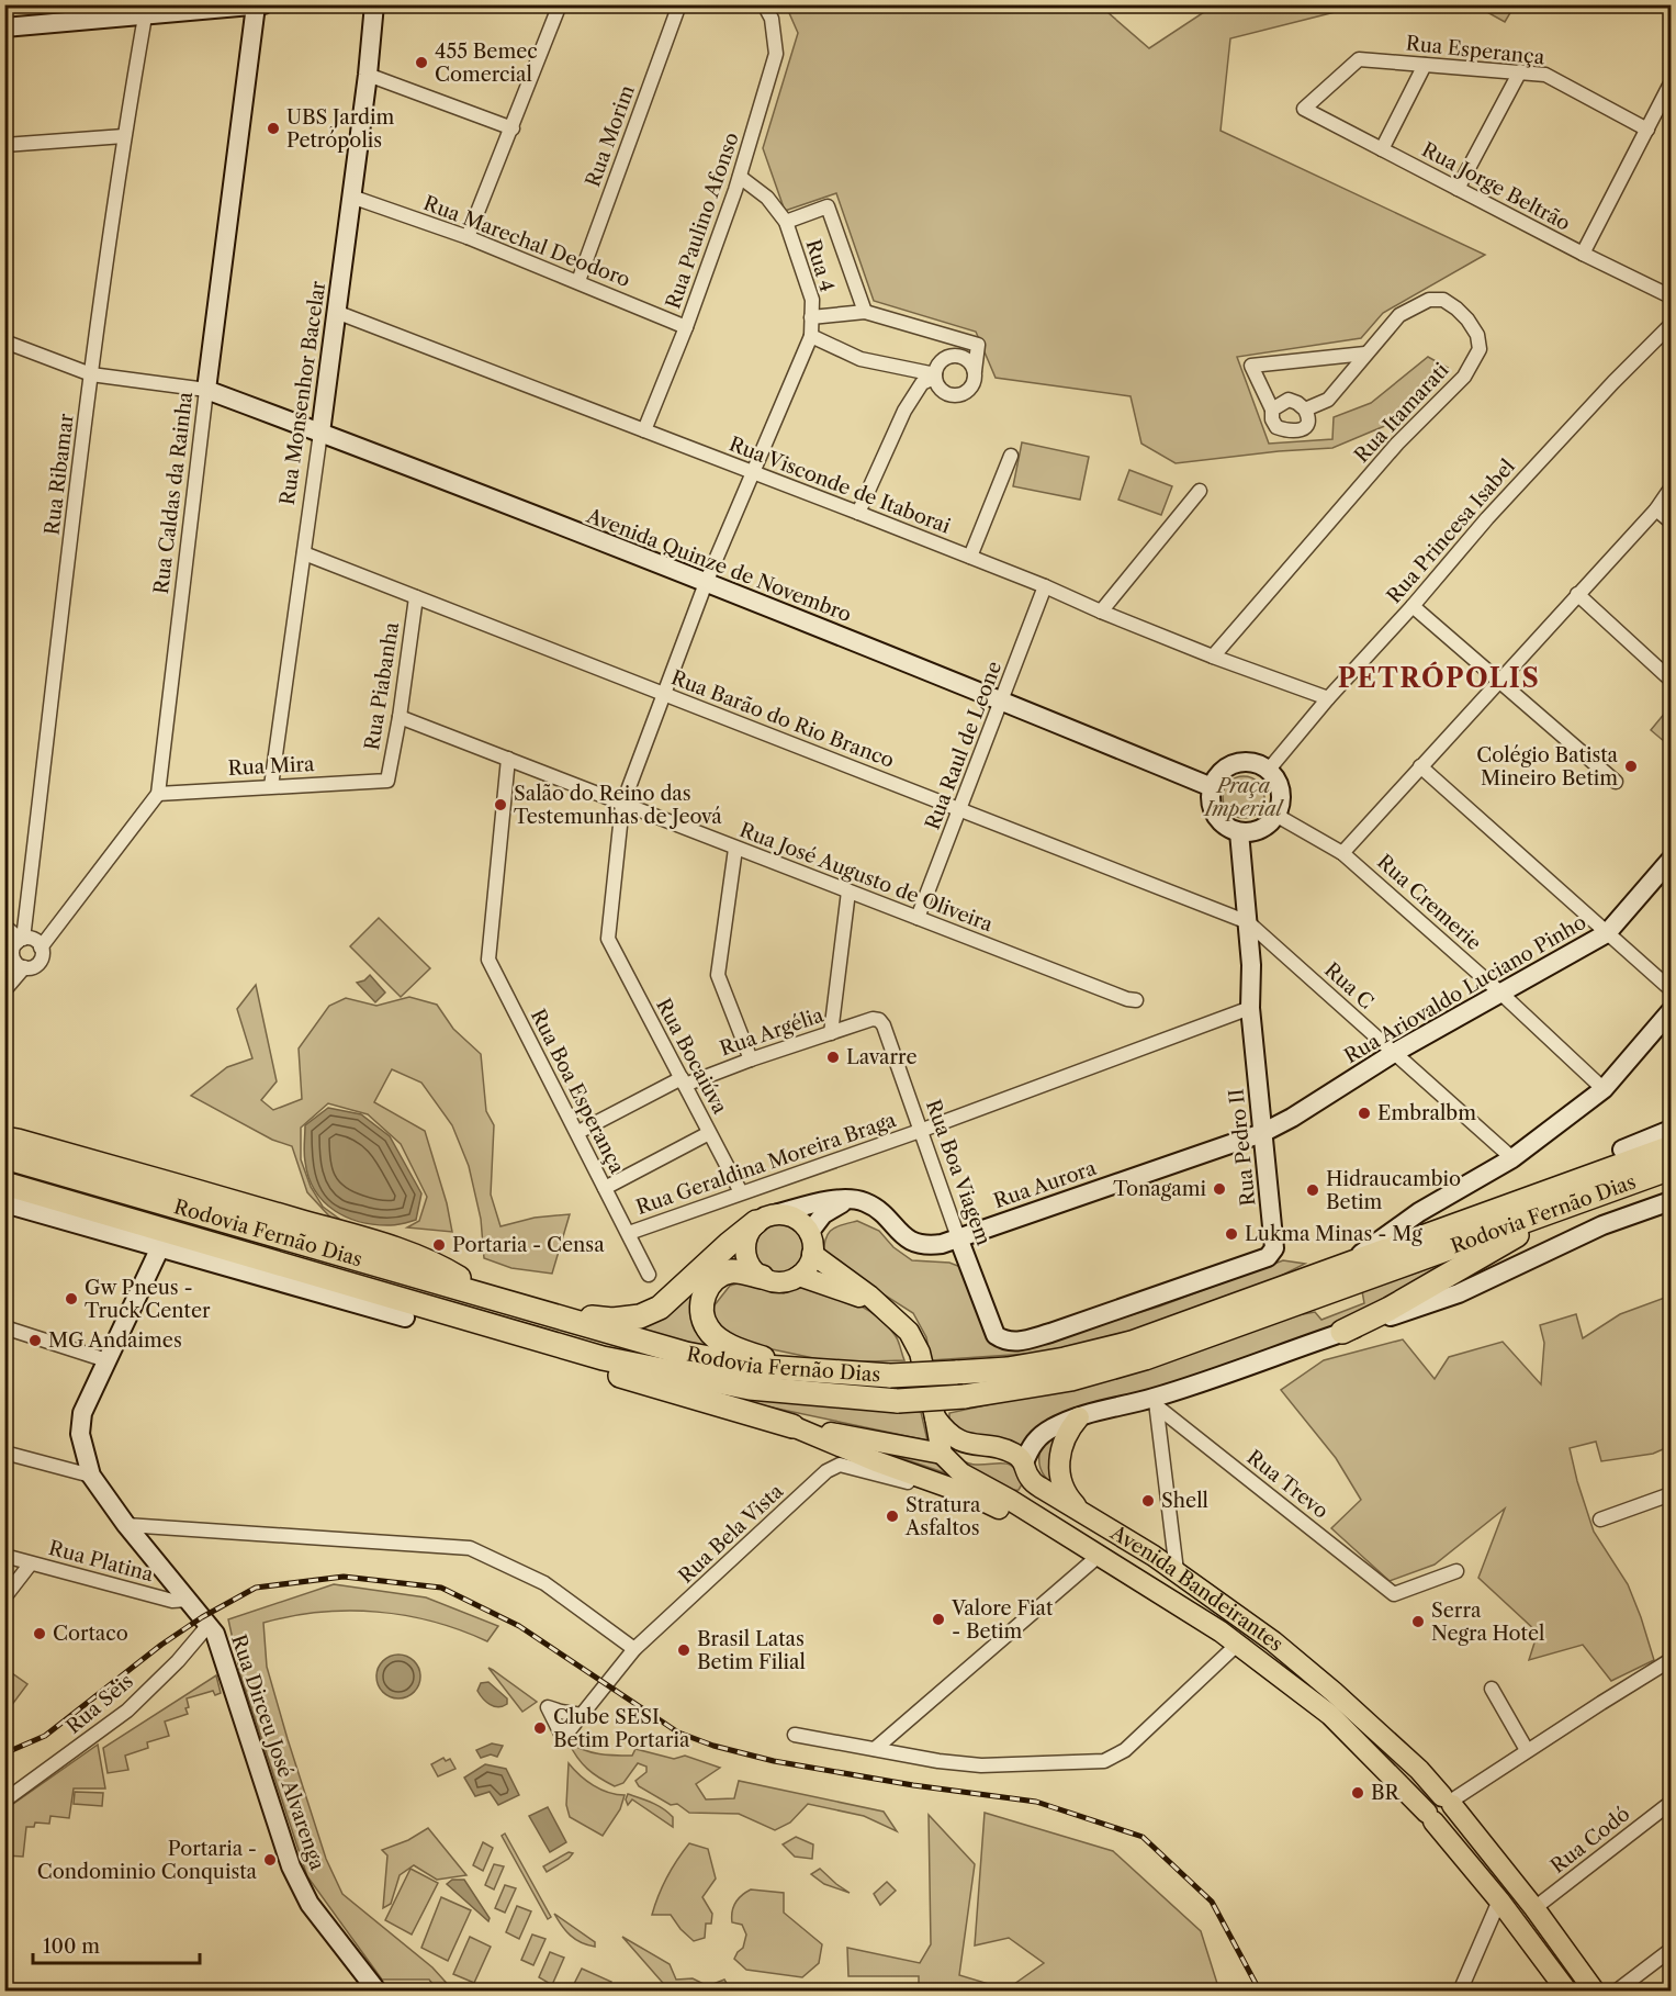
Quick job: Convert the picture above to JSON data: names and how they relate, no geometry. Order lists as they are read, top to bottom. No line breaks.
{"streets":{"highway":["Rodovia Fernão Dias"],"main road":["Avenida Bandeirantes"],"street":["Rua Esperança","Rua Morim","Rua Jorge Beltrão","Rua Paulino Afonso","Rua Marechal Deodoro","Rua 4","Rua Monsenhor Bacelar","Rua Itamarati","Rua Ribamar","Rua Visconde de Itaborai","Rua Caldas da Rainha","Rua Princesa Isabel","Avenida Quinze de Novembro","Rua Piabanha","Rua Barão do Rio Branco","Rua Raul de Leone","Rua Mira","Rua José Augusto de Oliveira","Rua Cremerie","Rua C","Rua Ariovaldo Luciano Pinho","Rua Argélia","Rua Bocaiúva","Rua Boa Esperança","Rua Pedro II","Rua Geraldina Moreira Braga","Rua Boa Viagem","Rua Aurora","Rua Trevo","Rua Bela Vista","Rua Platina","Rua Seis","Rua Dirceu José Alvarenga","Rua Codó"]},"crossings":[["Rua Esperança","Rua Jorge Beltrão"],["Rua Morim","Rua Marechal Deodoro"],["Rua Paulino Afonso","Rua Marechal Deodoro"],["Rua Paulino Afonso","Rua 4"],["Rua Paulino Afonso","Rua Visconde de Itaborai"],["Rua Marechal Deodoro","Rua Monsenhor Bacelar"],["Rua 4","Rua Visconde de Itaborai"],["Rua 4","Avenida Quinze de Novembro"],["Rua 4","Rua Barão do Rio Branco"],["Rua 4","Rua José Augusto de Oliveira"],["Rua 4","Rua Bocaiúva"],["Rua Monsenhor Bacelar","Rua Visconde de Itaborai"],["Rua Monsenhor Bacelar","Avenida Quinze de Novembro"],["Rua Monsenhor Bacelar","Rua Barão do Rio Branco"],["Rua Monsenhor Bacelar","Rua Mira"],["Rua Itamarati","Rua Visconde de Itaborai"],["Rua Visconde de Itaborai","Rua Princesa Isabel"],["Rua Visconde de Itaborai","Rua Raul de Leone"],["Rua Caldas da Rainha","Avenida Quinze de Novembro"],["Rua Caldas da Rainha","Rua Mira"],["Rua Princesa Isabel","Avenida Quinze de Novembro"],["Rua Princesa Isabel","Rua Cremerie"],["Rua Princesa Isabel","Rua Pedro II"],["Avenida Quinze de Novembro","Rua Raul de Leone"],["Avenida Quinze de Novembro","Rua Cremerie"],["Avenida Quinze de Novembro","Rua Pedro II"],["Rua Piabanha","Rua Barão do Rio Branco"],["Rua Piabanha","Rua Mira"],["Rua Piabanha","Rua José Augusto de Oliveira"],["Rua Barão do Rio Branco","Rua Raul de Leone"],["Rua Barão do Rio Branco","Rua C"],["Rua Barão do Rio Branco","Rua Pedro II"],["Rua Raul de Leone","Rua José Augusto de Oliveira"],["Rua José Augusto de Oliveira","Rua Boa Esperança"],["Rua Cremerie","Rua Ariovaldo Luciano Pinho"],["Rua Cremerie","Rua Pedro II"],["Rua C","Rua Ariovaldo Luciano Pinho"],["Rua C","Rua Pedro II"],["Rua Ariovaldo Luciano Pinho","Rua Pedro II"],["Rua Ariovaldo Luciano Pinho","Rua Aurora"],["Rua Argélia","Rua Bocaiúva"],["Rua Argélia","Rua Boa Esperança"],["Rua Argélia","Rua Boa Viagem"],["Rua Bocaiúva","Rua Geraldina Moreira Braga"],["Rua Boa Esperança","Rua Geraldina Moreira Braga"],["Rua Pedro II","Rua Geraldina Moreira Braga"],["Rua Pedro II","Rua Boa Viagem"],["Rua Pedro II","Rua Aurora"],["Rua Geraldina Moreira Braga","Rua Boa Viagem"],["Rua Boa Viagem","Rua Aurora"],["Rodovia Fernão Dias","Rua Trevo"],["Rodovia Fernão Dias","Avenida Bandeirantes"],["Rua Platina","Rua Dirceu José Alvarenga"],["Avenida Bandeirantes","Rua Codó"],["Rua Seis","Rua Dirceu José Alvarenga"]],"districts":["PETRÓPOLIS"],"parks":["Praça Imperial"],"places":["455 Bemec Comercial","UBS Jardim Petrópolis","Colégio Batista Mineiro Betim","Salão do Reino das Testemunhas de Jeová","Lavarre","Embralbm","Tonagami","Hidraucambio Betim","Lukma Minas - Mg","Portaria - Censa","Gw Pneus - Truck Center","MG Andaimes","Shell","Stratura Asfaltos","Valore Fiat - Betim","Serra Negra Hotel","Cortaco","Brasil Latas Betim Filial","Clube SESI Betim Portaria","BR","Portaria - Condominio Conquista"],"scale_bar":"100 m"}
